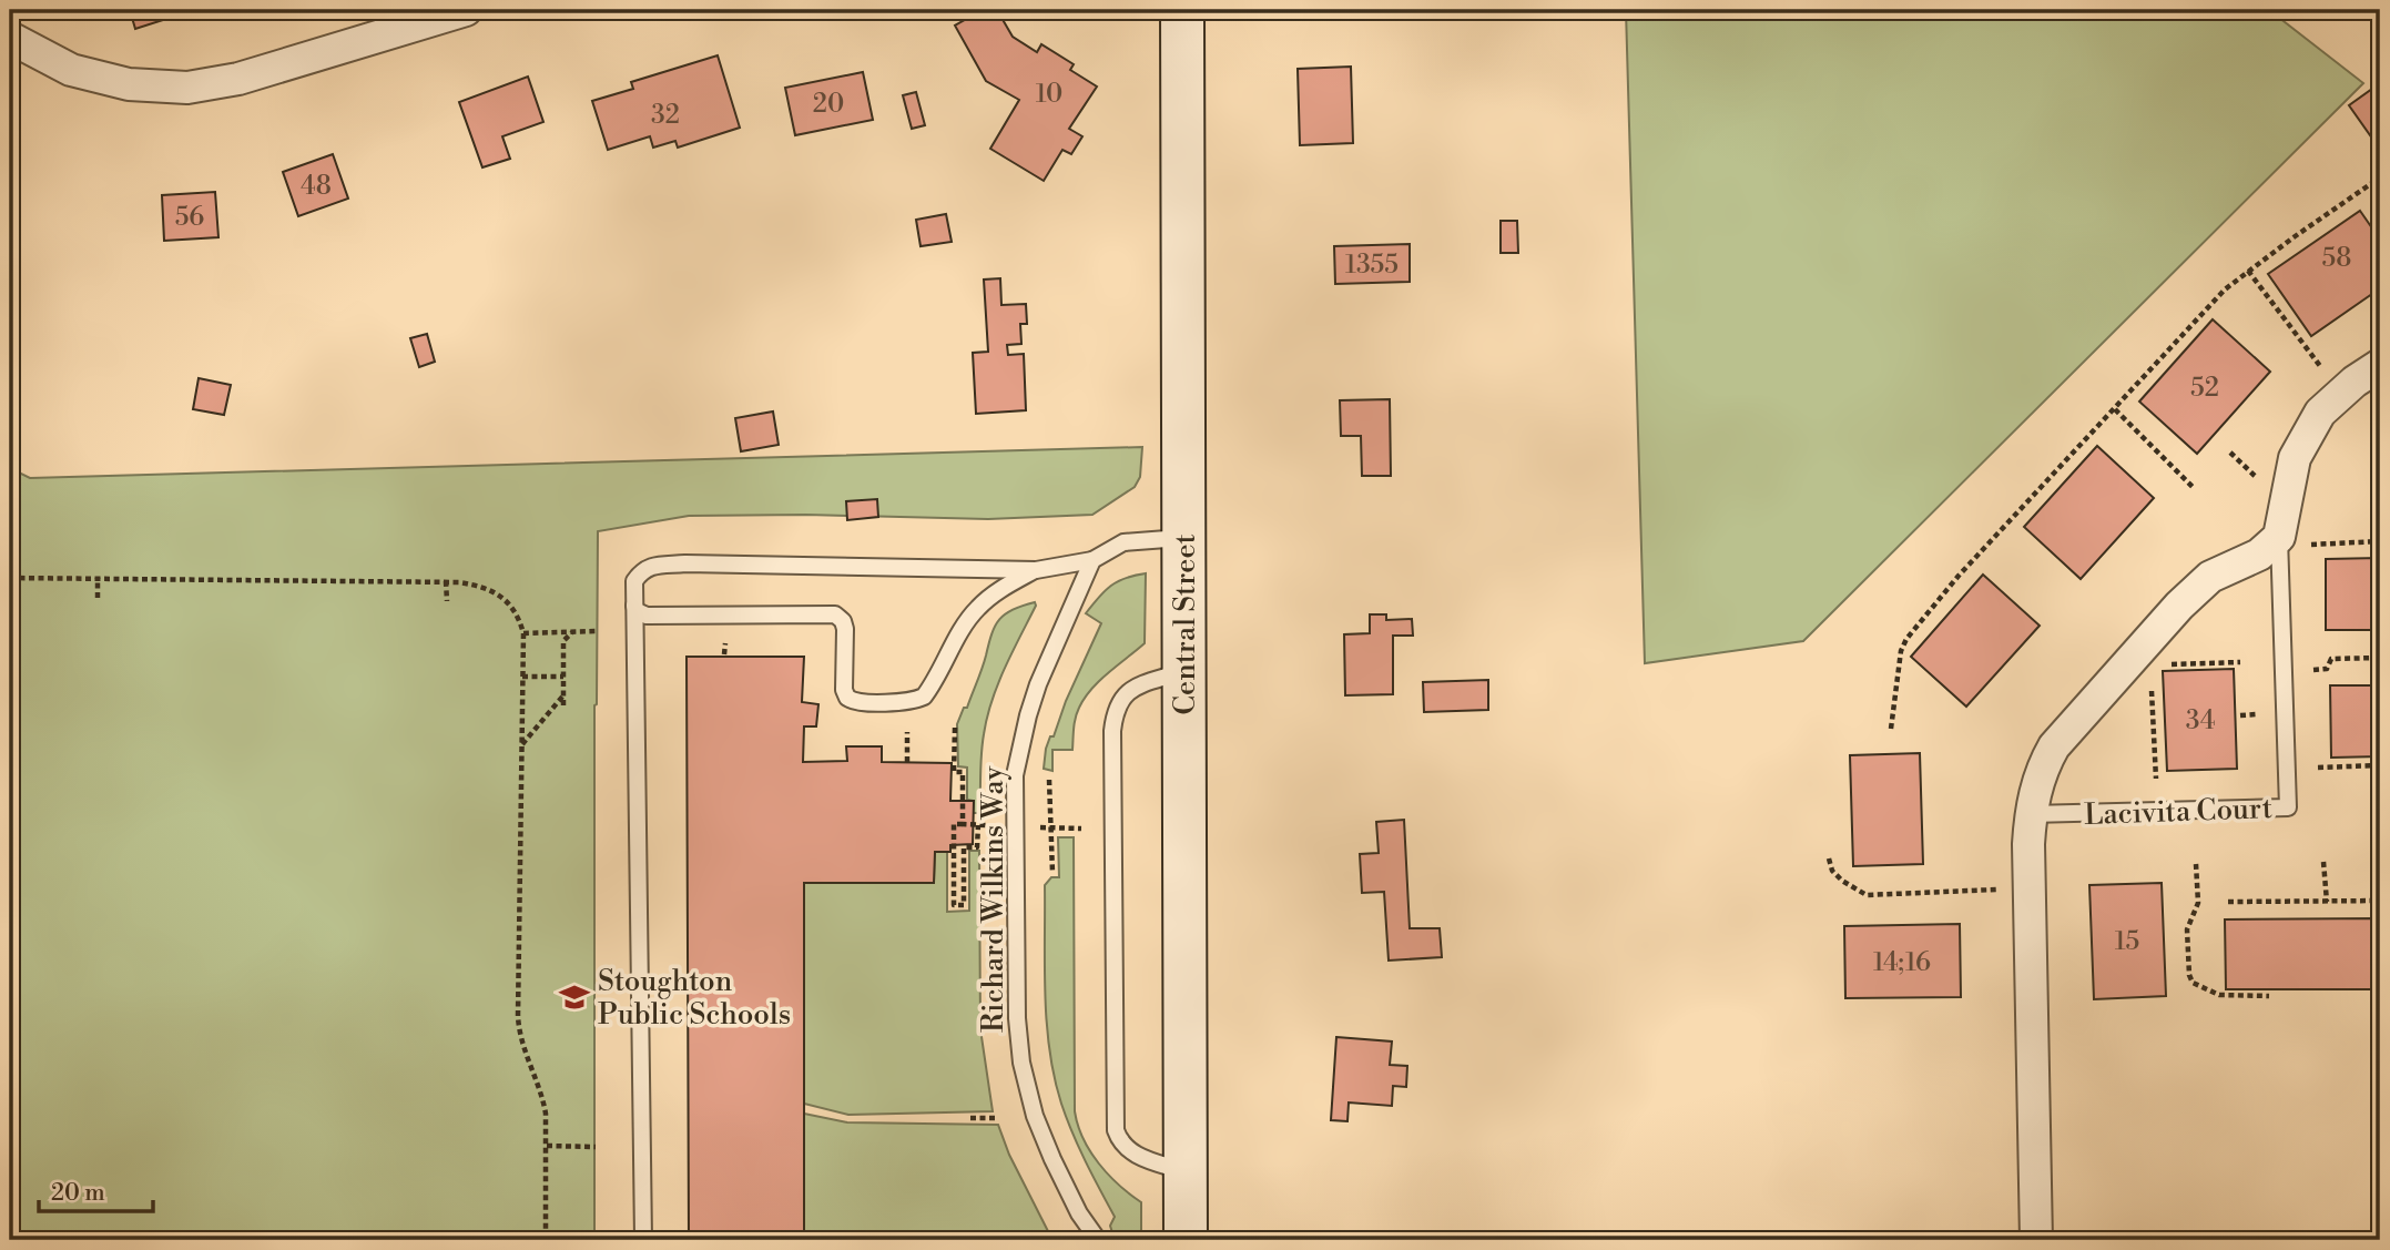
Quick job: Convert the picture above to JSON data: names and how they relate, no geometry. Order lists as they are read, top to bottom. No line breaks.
{"streets":{"main road":["Central Street"],"street":["Lacivita Court"],"lane":["Richard Wilkins Way"]},"places":{"school or university":["Stoughton Public Schools"]},"house_numbers":["10","20","32","48","56","58","1355","52","34","15","14;16"],"scale_bar":"20 m"}
